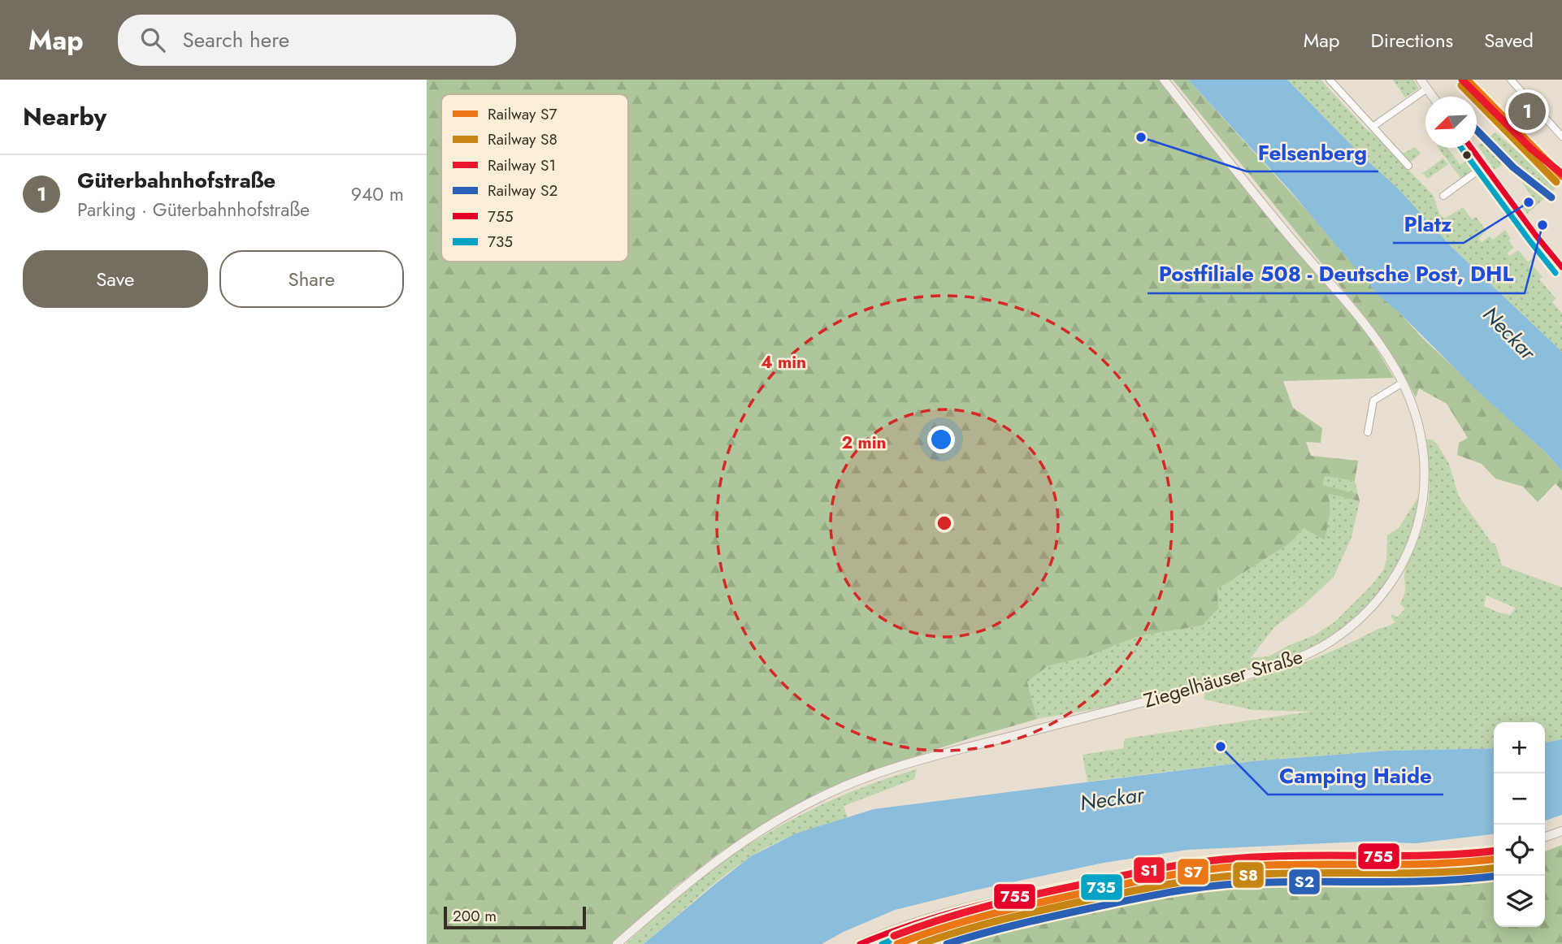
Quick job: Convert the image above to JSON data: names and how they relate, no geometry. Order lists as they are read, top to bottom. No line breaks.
{"streets":{"main road":["Ziegelhäuser Straße"]},"water":["Neckar"],"places":["Felsenberg","Platz","Postfiliale 508 - Deutsche Post, DHL","Camping Haide"],"lines":["rail line S7","rail line S1","rail line S8","rail line S2","transit line 755","transit line 735"],"legend":["Railway S7","Railway S8","Railway S1","Railway S2","755","735"],"scale_bar":"200 m","north":"bottom left","page":{"header":"Map","search":"Search here","nav":["Map","Directions","Saved"],"heading":"Nearby","pins":"1","list":[{"mark":"1","name":"Güterbahnhofstraße","note":"Parking · Güterbahnhofstraße","value":"940 m"}],"buttons":["Save","Share"],"map_buttons":["+","−"],"scale":"200 m"},"rings":["4 min","2 min"]}
